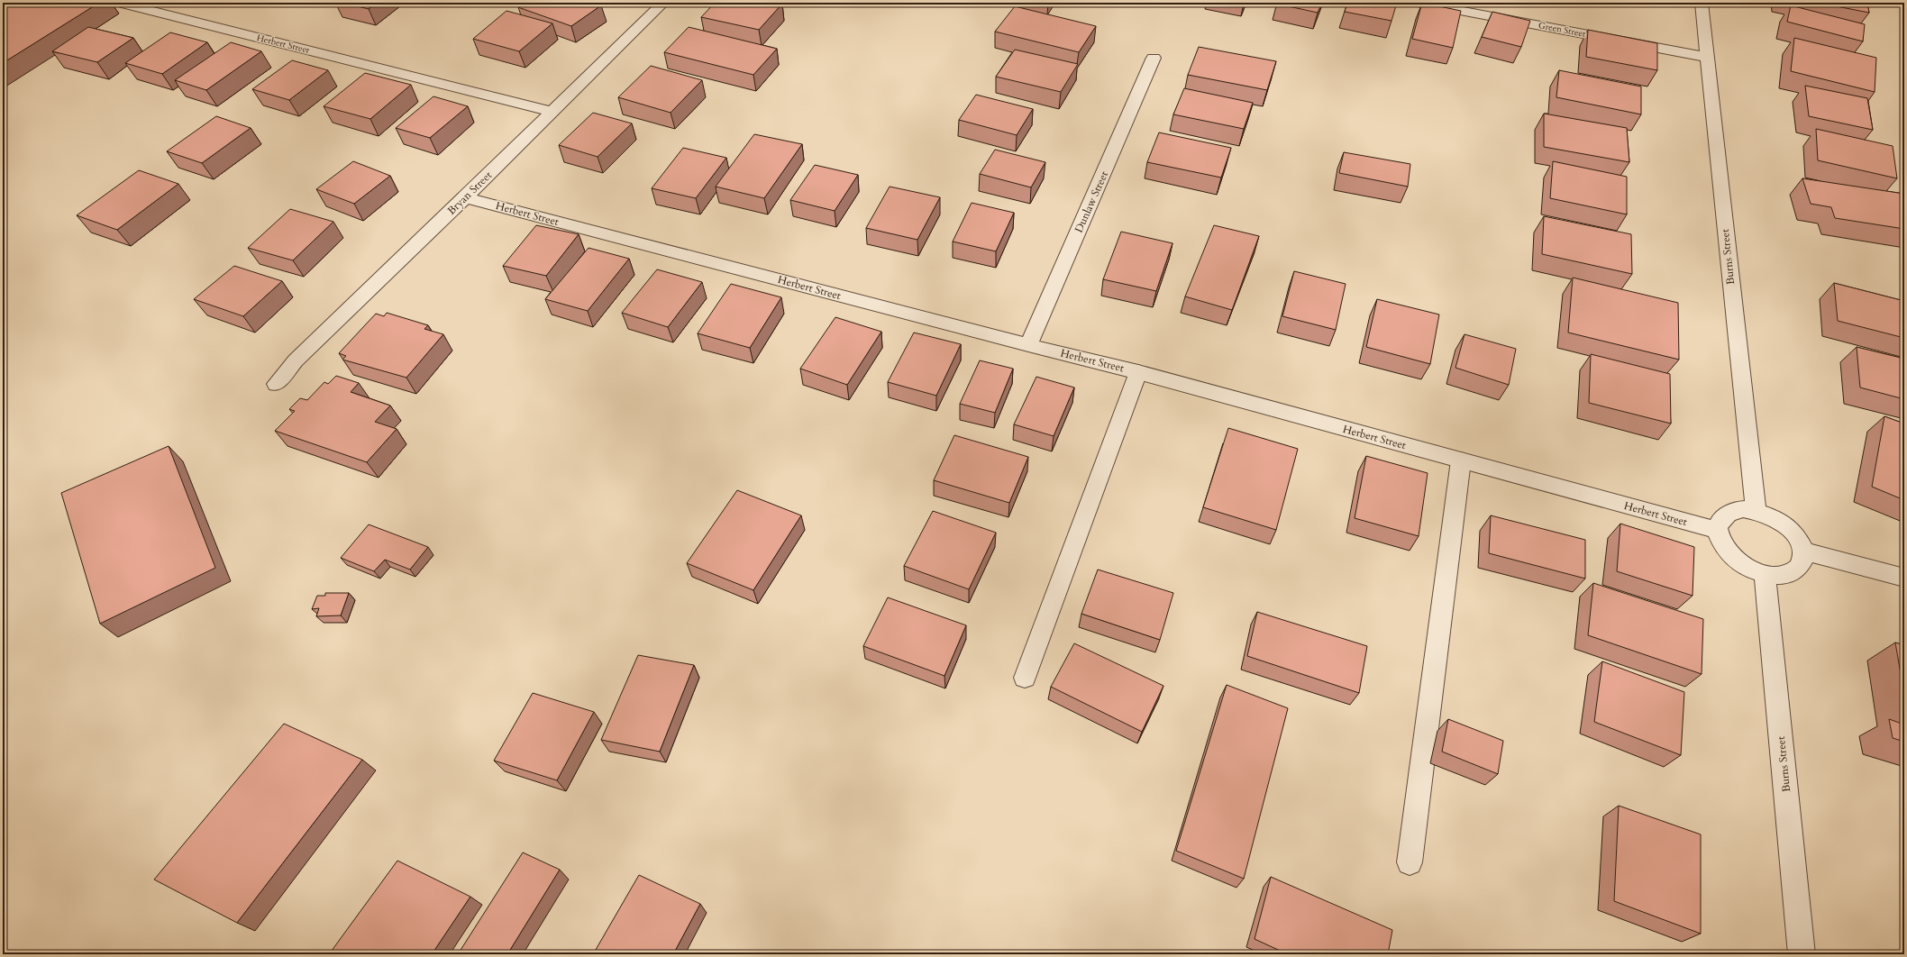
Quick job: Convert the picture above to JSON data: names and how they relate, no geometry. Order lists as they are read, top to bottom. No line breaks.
{"streets":{"street":["Green Street","Herbert Street","Bryan Street","Dunlaw Street","Burns Street"]},"crossings":[["Green Street","Burns Street"],["Herbert Street","Bryan Street"],["Herbert Street","Dunlaw Street"],["Herbert Street","Burns Street"]]}
